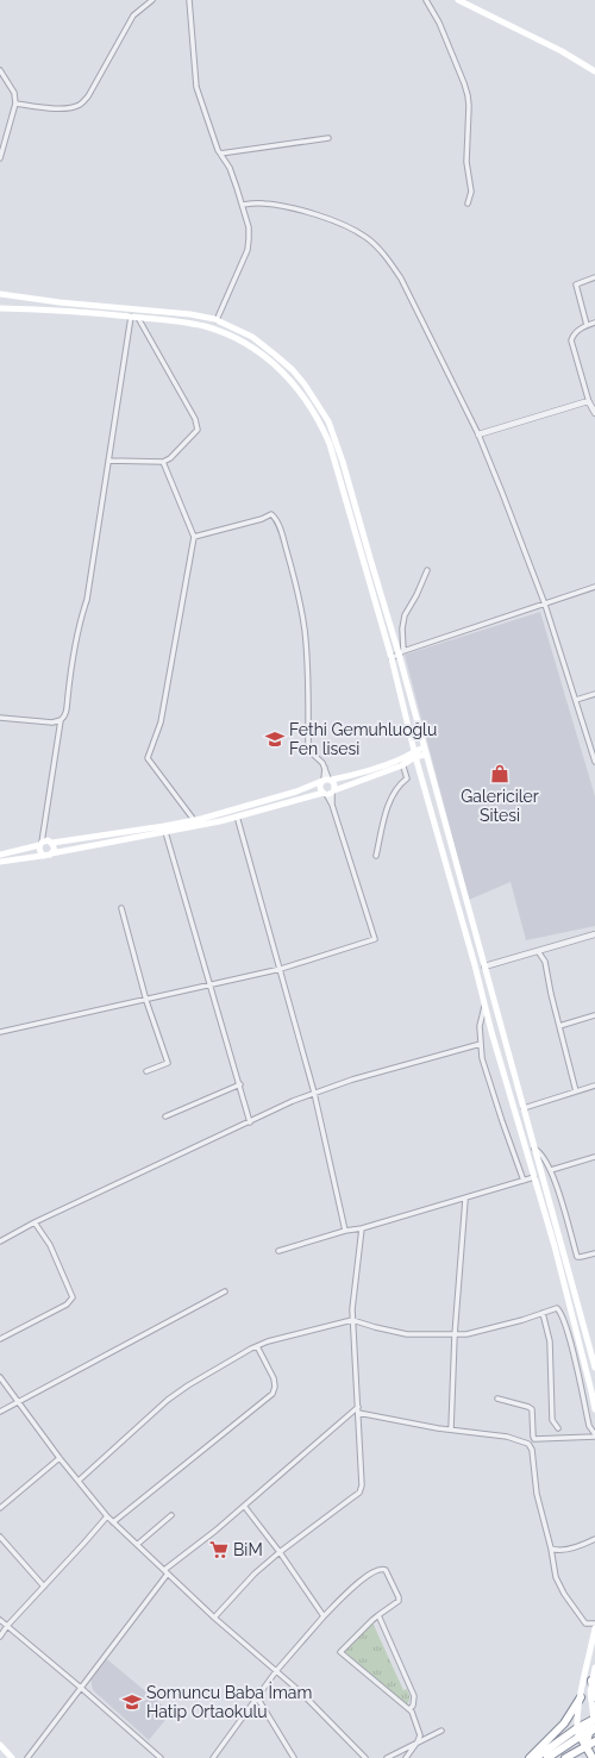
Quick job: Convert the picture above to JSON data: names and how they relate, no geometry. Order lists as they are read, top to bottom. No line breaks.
{"places":{"school or university":["Fethi Gemuhluoğlu Fen lisesi","Somuncu Baba İmam Hatip Ortaokulu"],"shop":["Galericiler Sitesi"],"supermarket":["BiM"]}}
